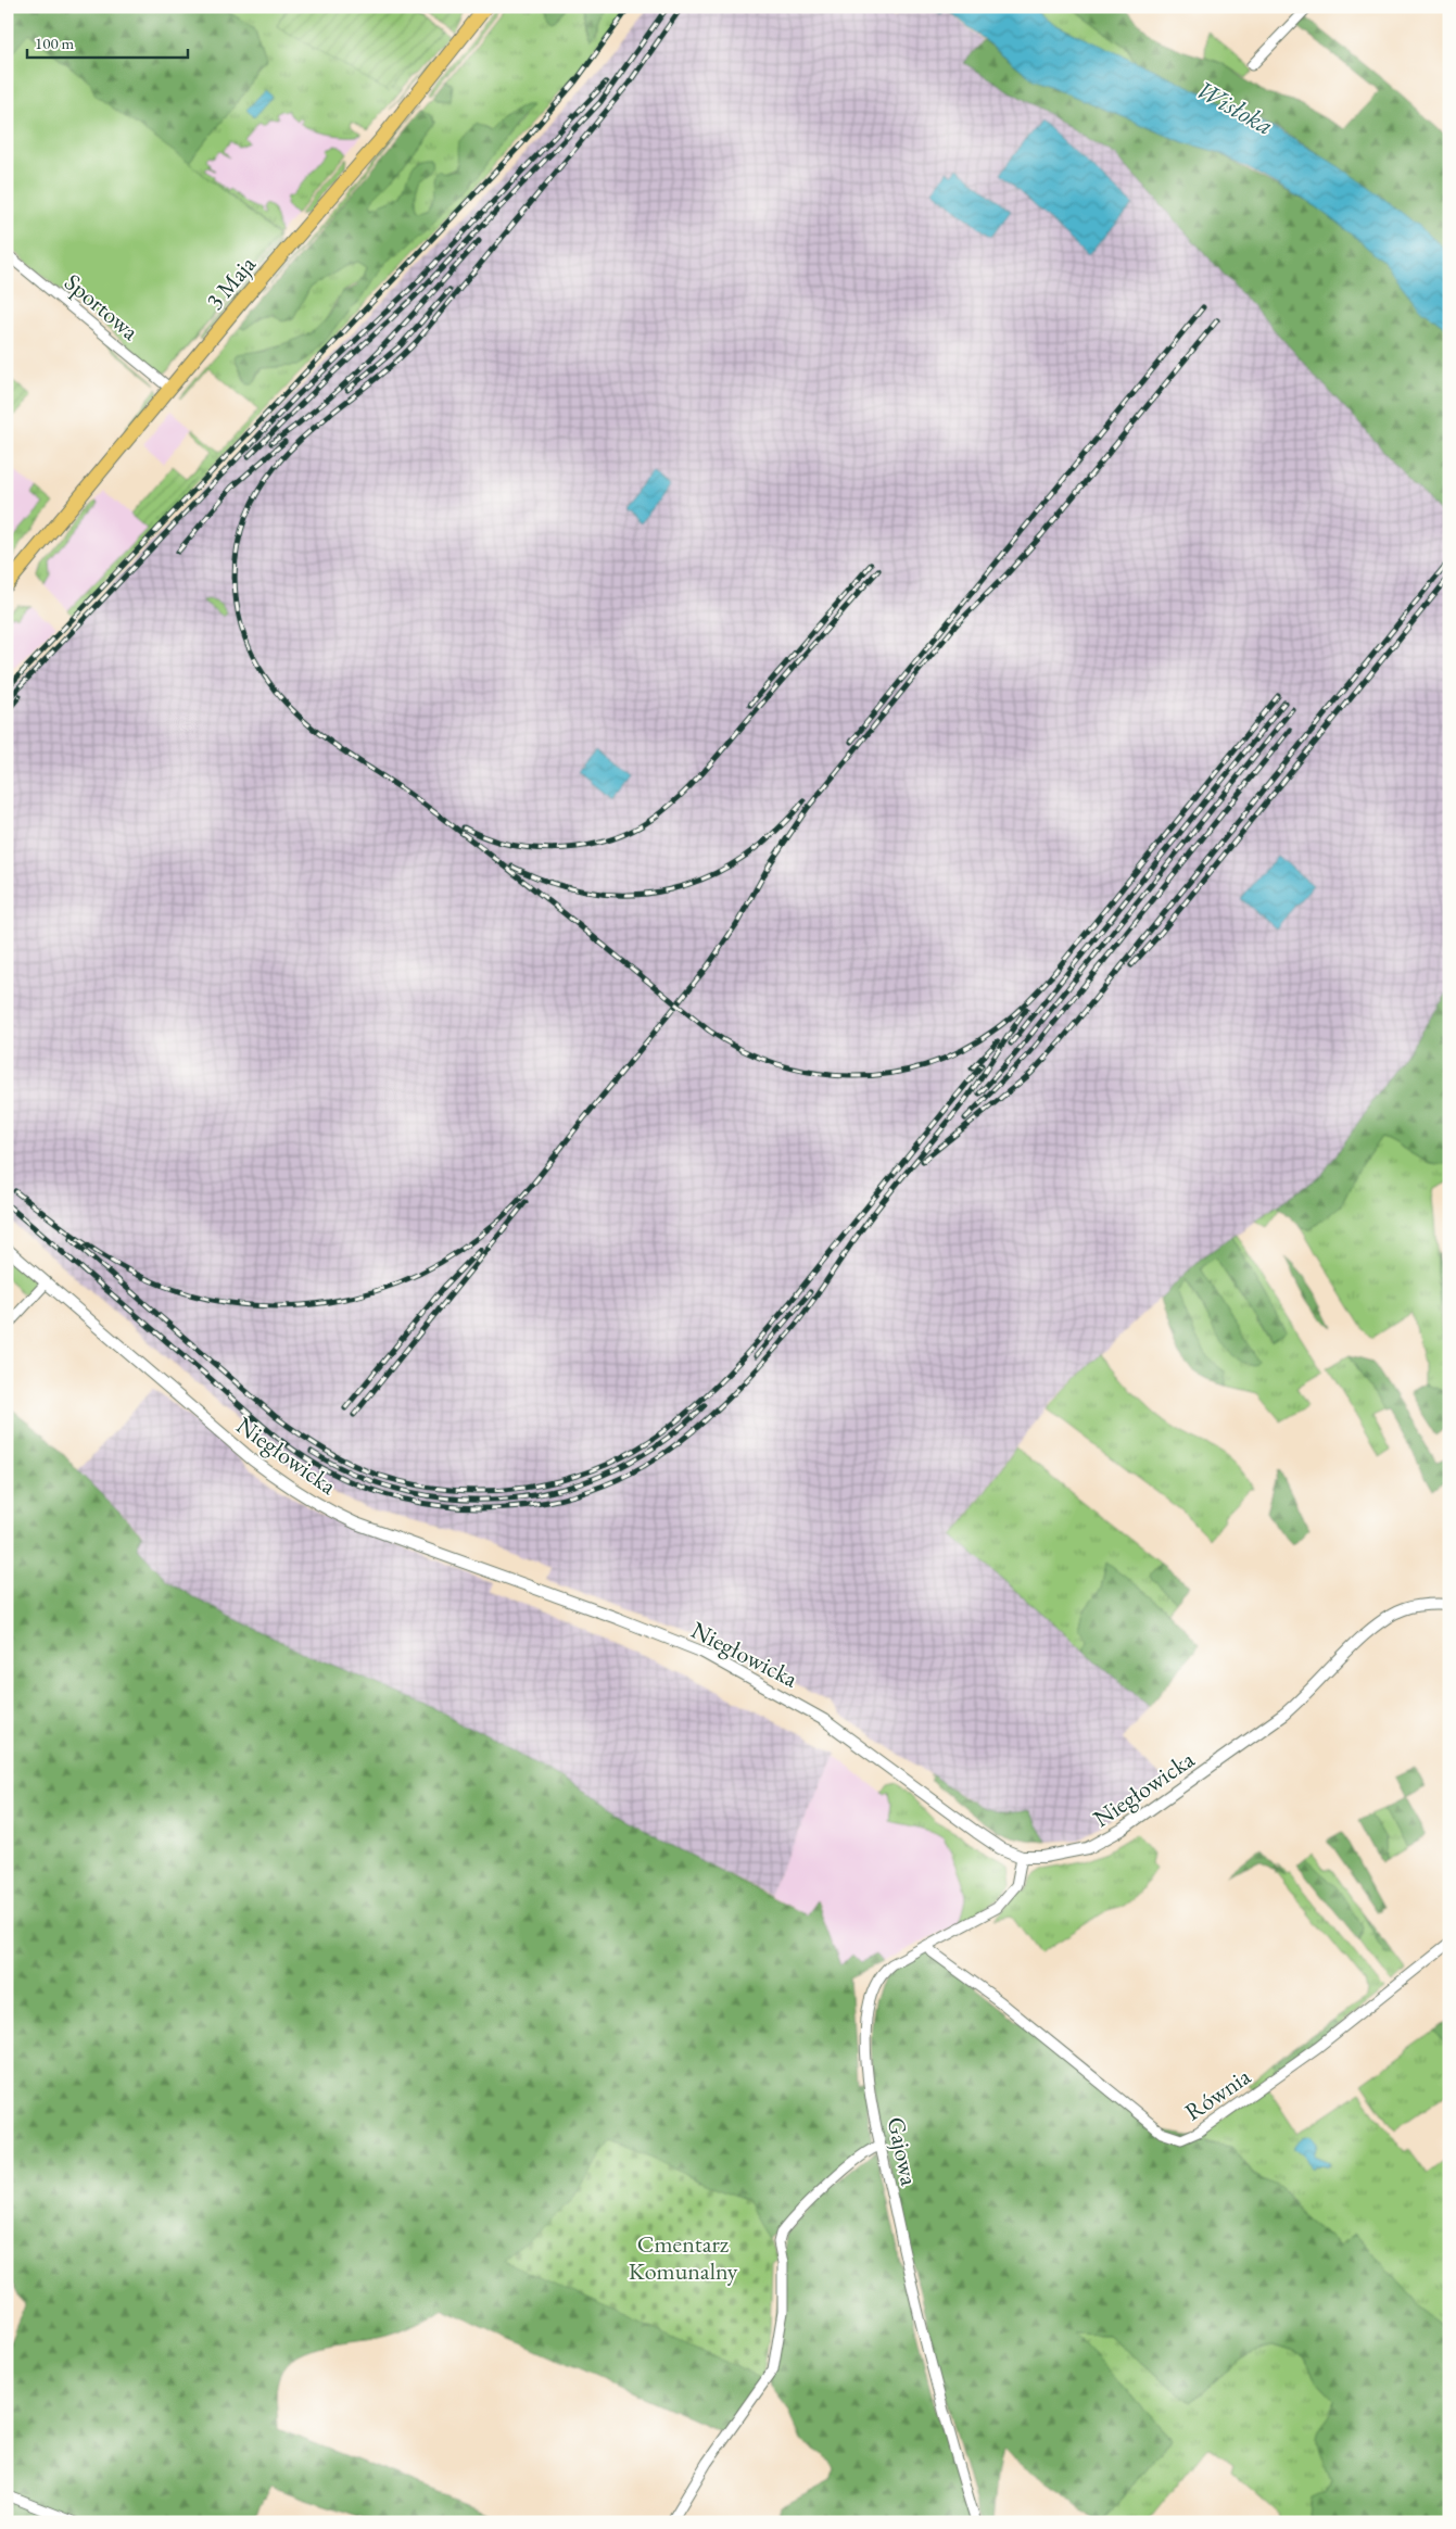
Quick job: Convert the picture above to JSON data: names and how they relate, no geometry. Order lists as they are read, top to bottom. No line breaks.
{"streets":{"main road":["3 Maja"],"street":["Sportowa","Niegłowicka","Równia","Gajowa"]},"crossings":[["3 Maja","Sportowa"],["Niegłowicka","Gajowa"],["Równia","Gajowa"]],"water":["Wisłoka"],"parks":["Cmentarz Komunalny"],"scale_bar":"100 m"}
